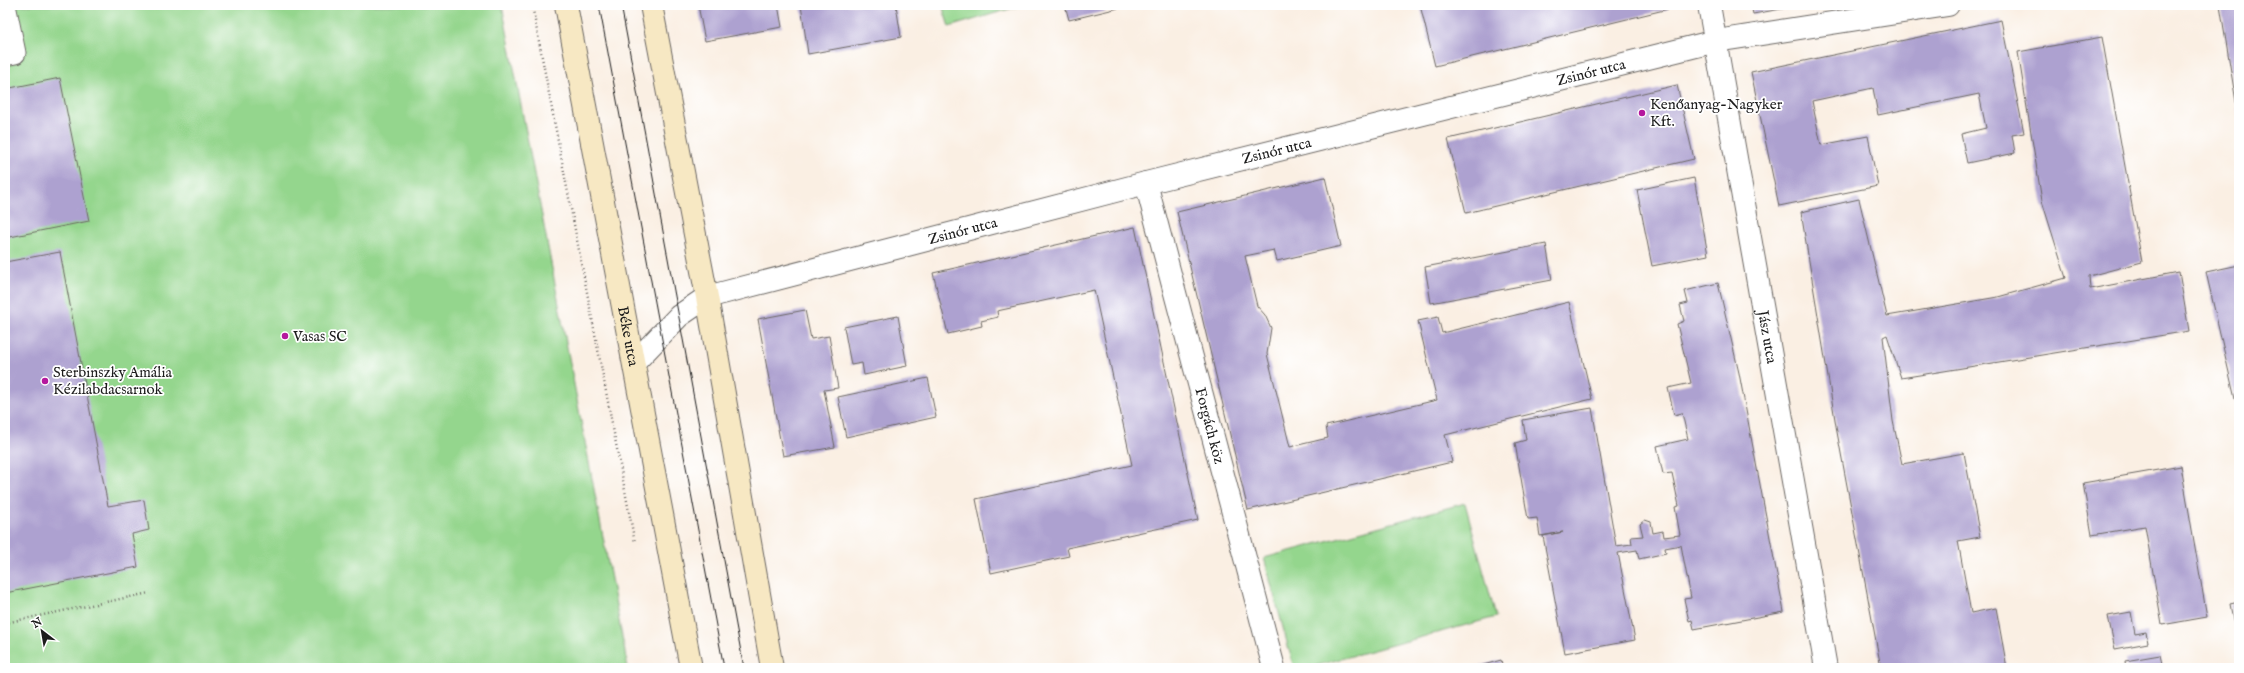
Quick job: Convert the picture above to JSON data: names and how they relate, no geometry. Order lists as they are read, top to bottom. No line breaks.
{"streets":{"main road":["Béke utca"],"street":["Zsinór utca","Jász utca","Forgách köz"]},"crossings":[["Zsinór utca","Béke utca"],["Zsinór utca","Jász utca"],["Zsinór utca","Forgách köz"]],"places":["Kenőanyag-Nagyker Kft.","Vasas SC","Sterbinszky Amália Kézilabdacsarnok"],"north":"top left"}
